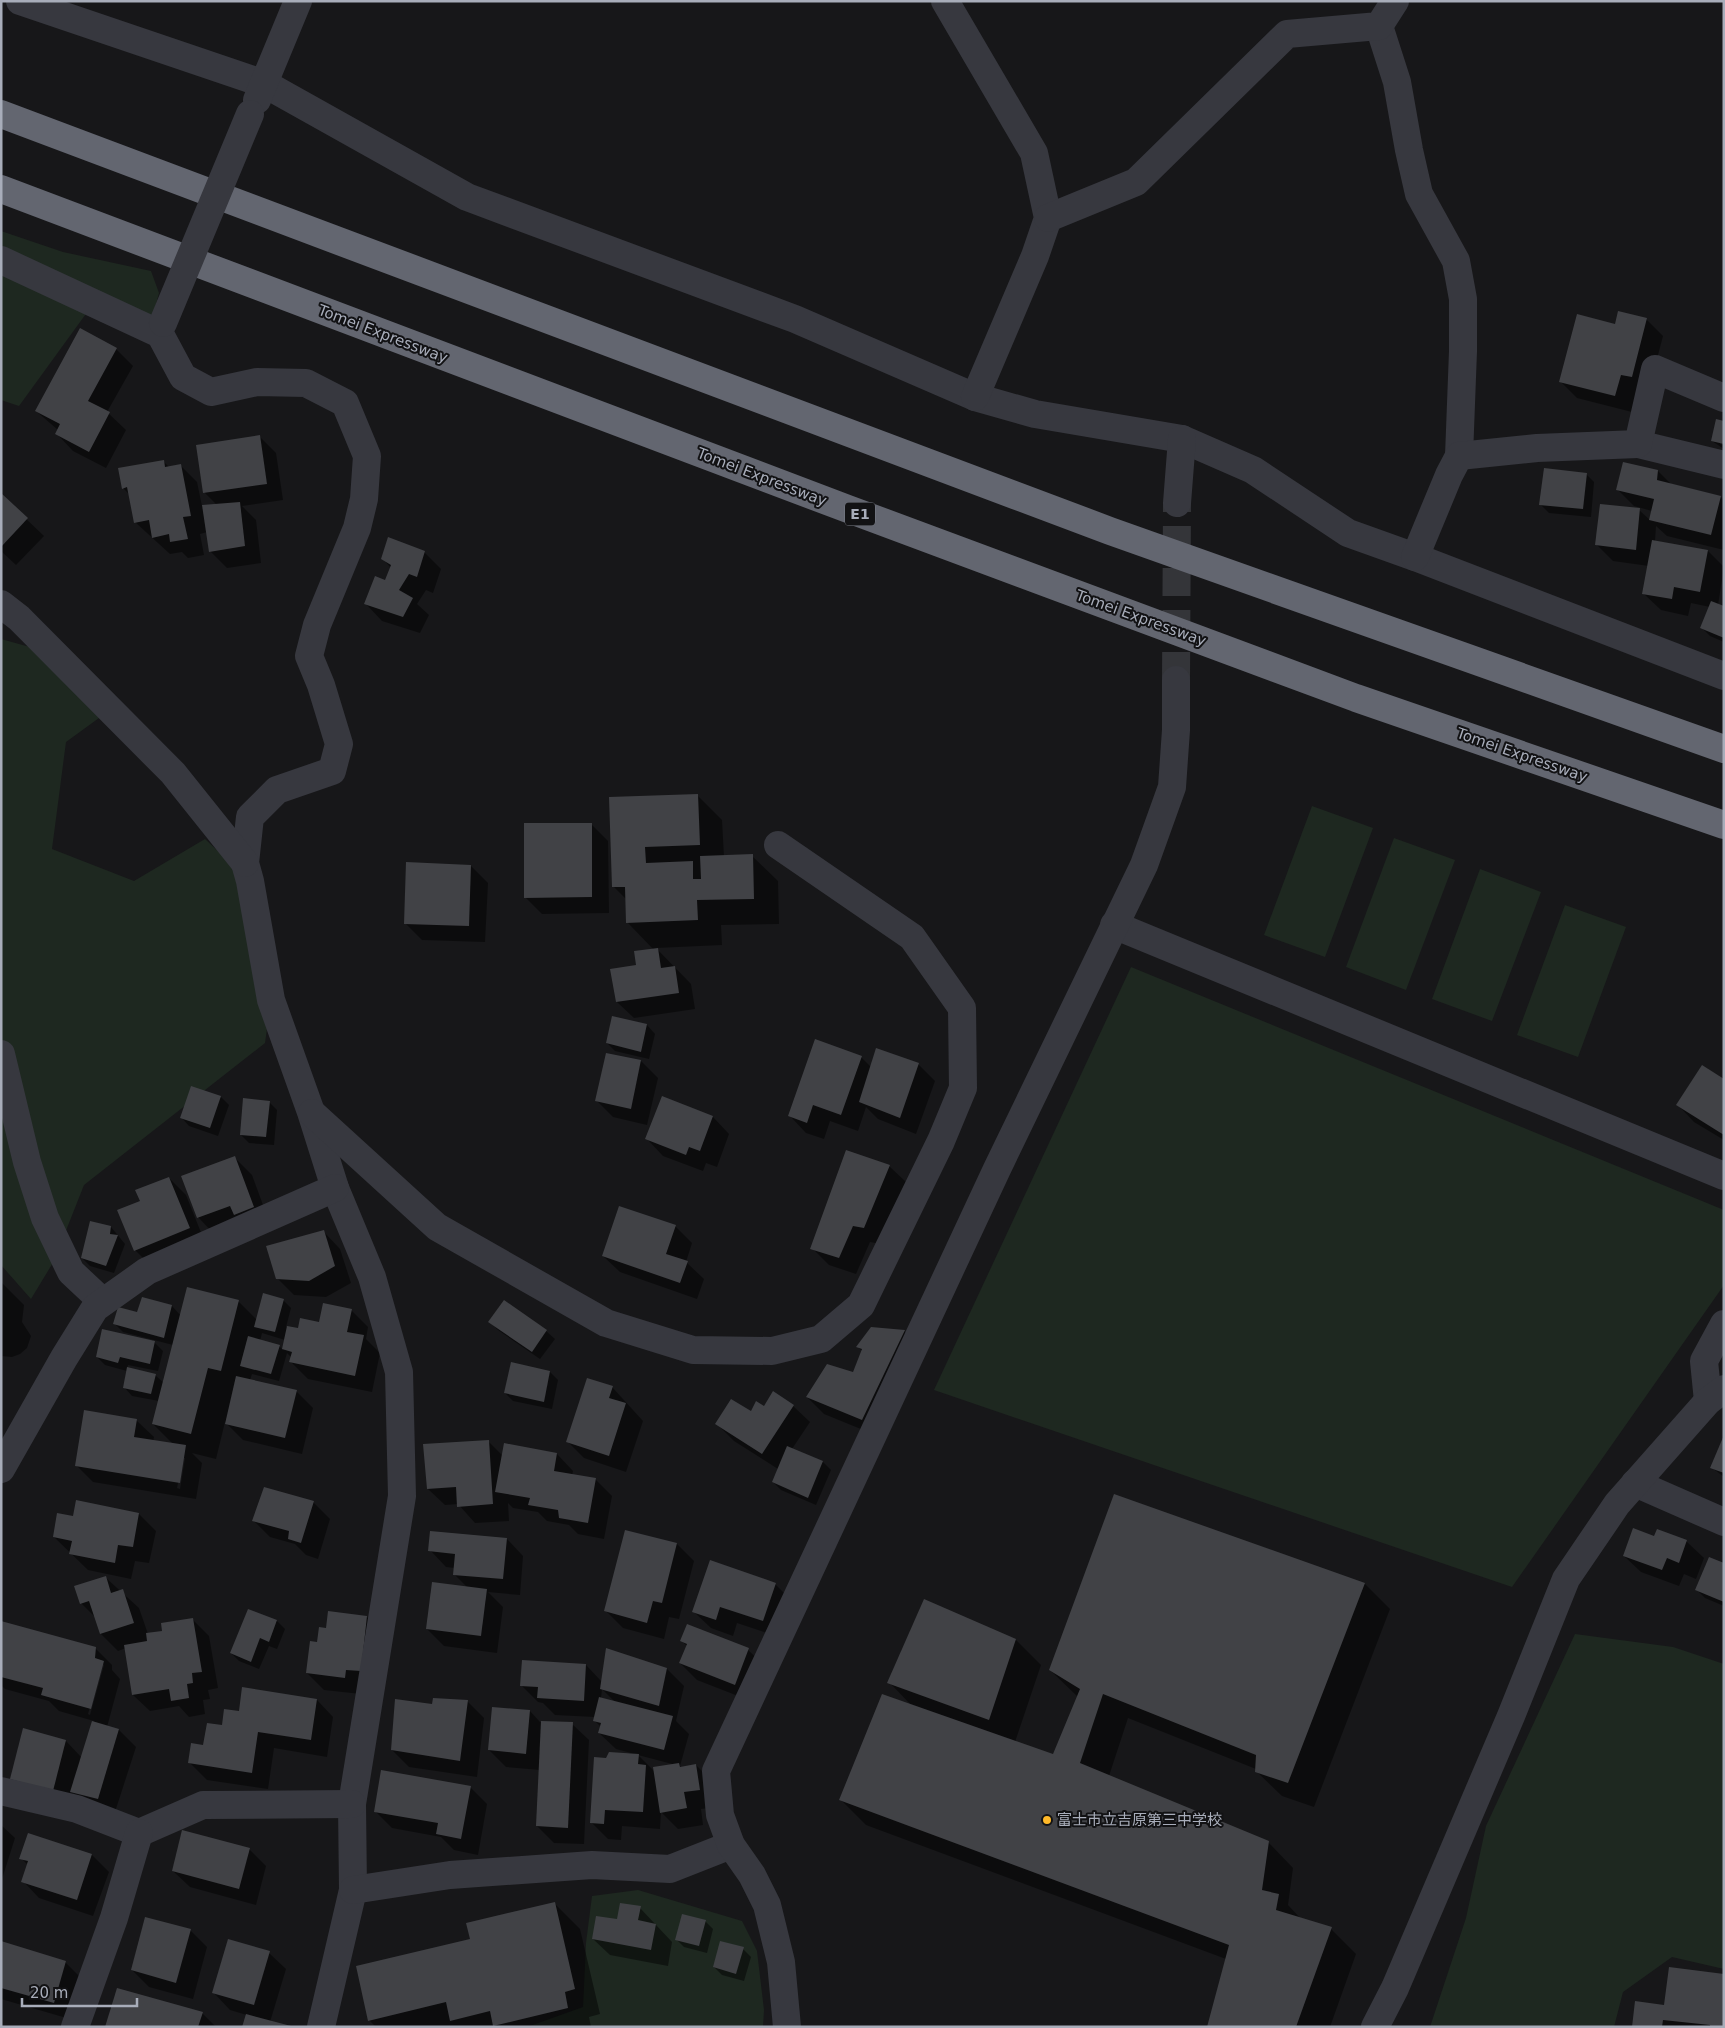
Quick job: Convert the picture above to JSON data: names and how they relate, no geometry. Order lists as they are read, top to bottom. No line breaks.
{"streets":{"highway":["Tomei Expressway","E1"]},"places":["富士市立吉原第三中学校"],"scale_bar":"20 m"}
